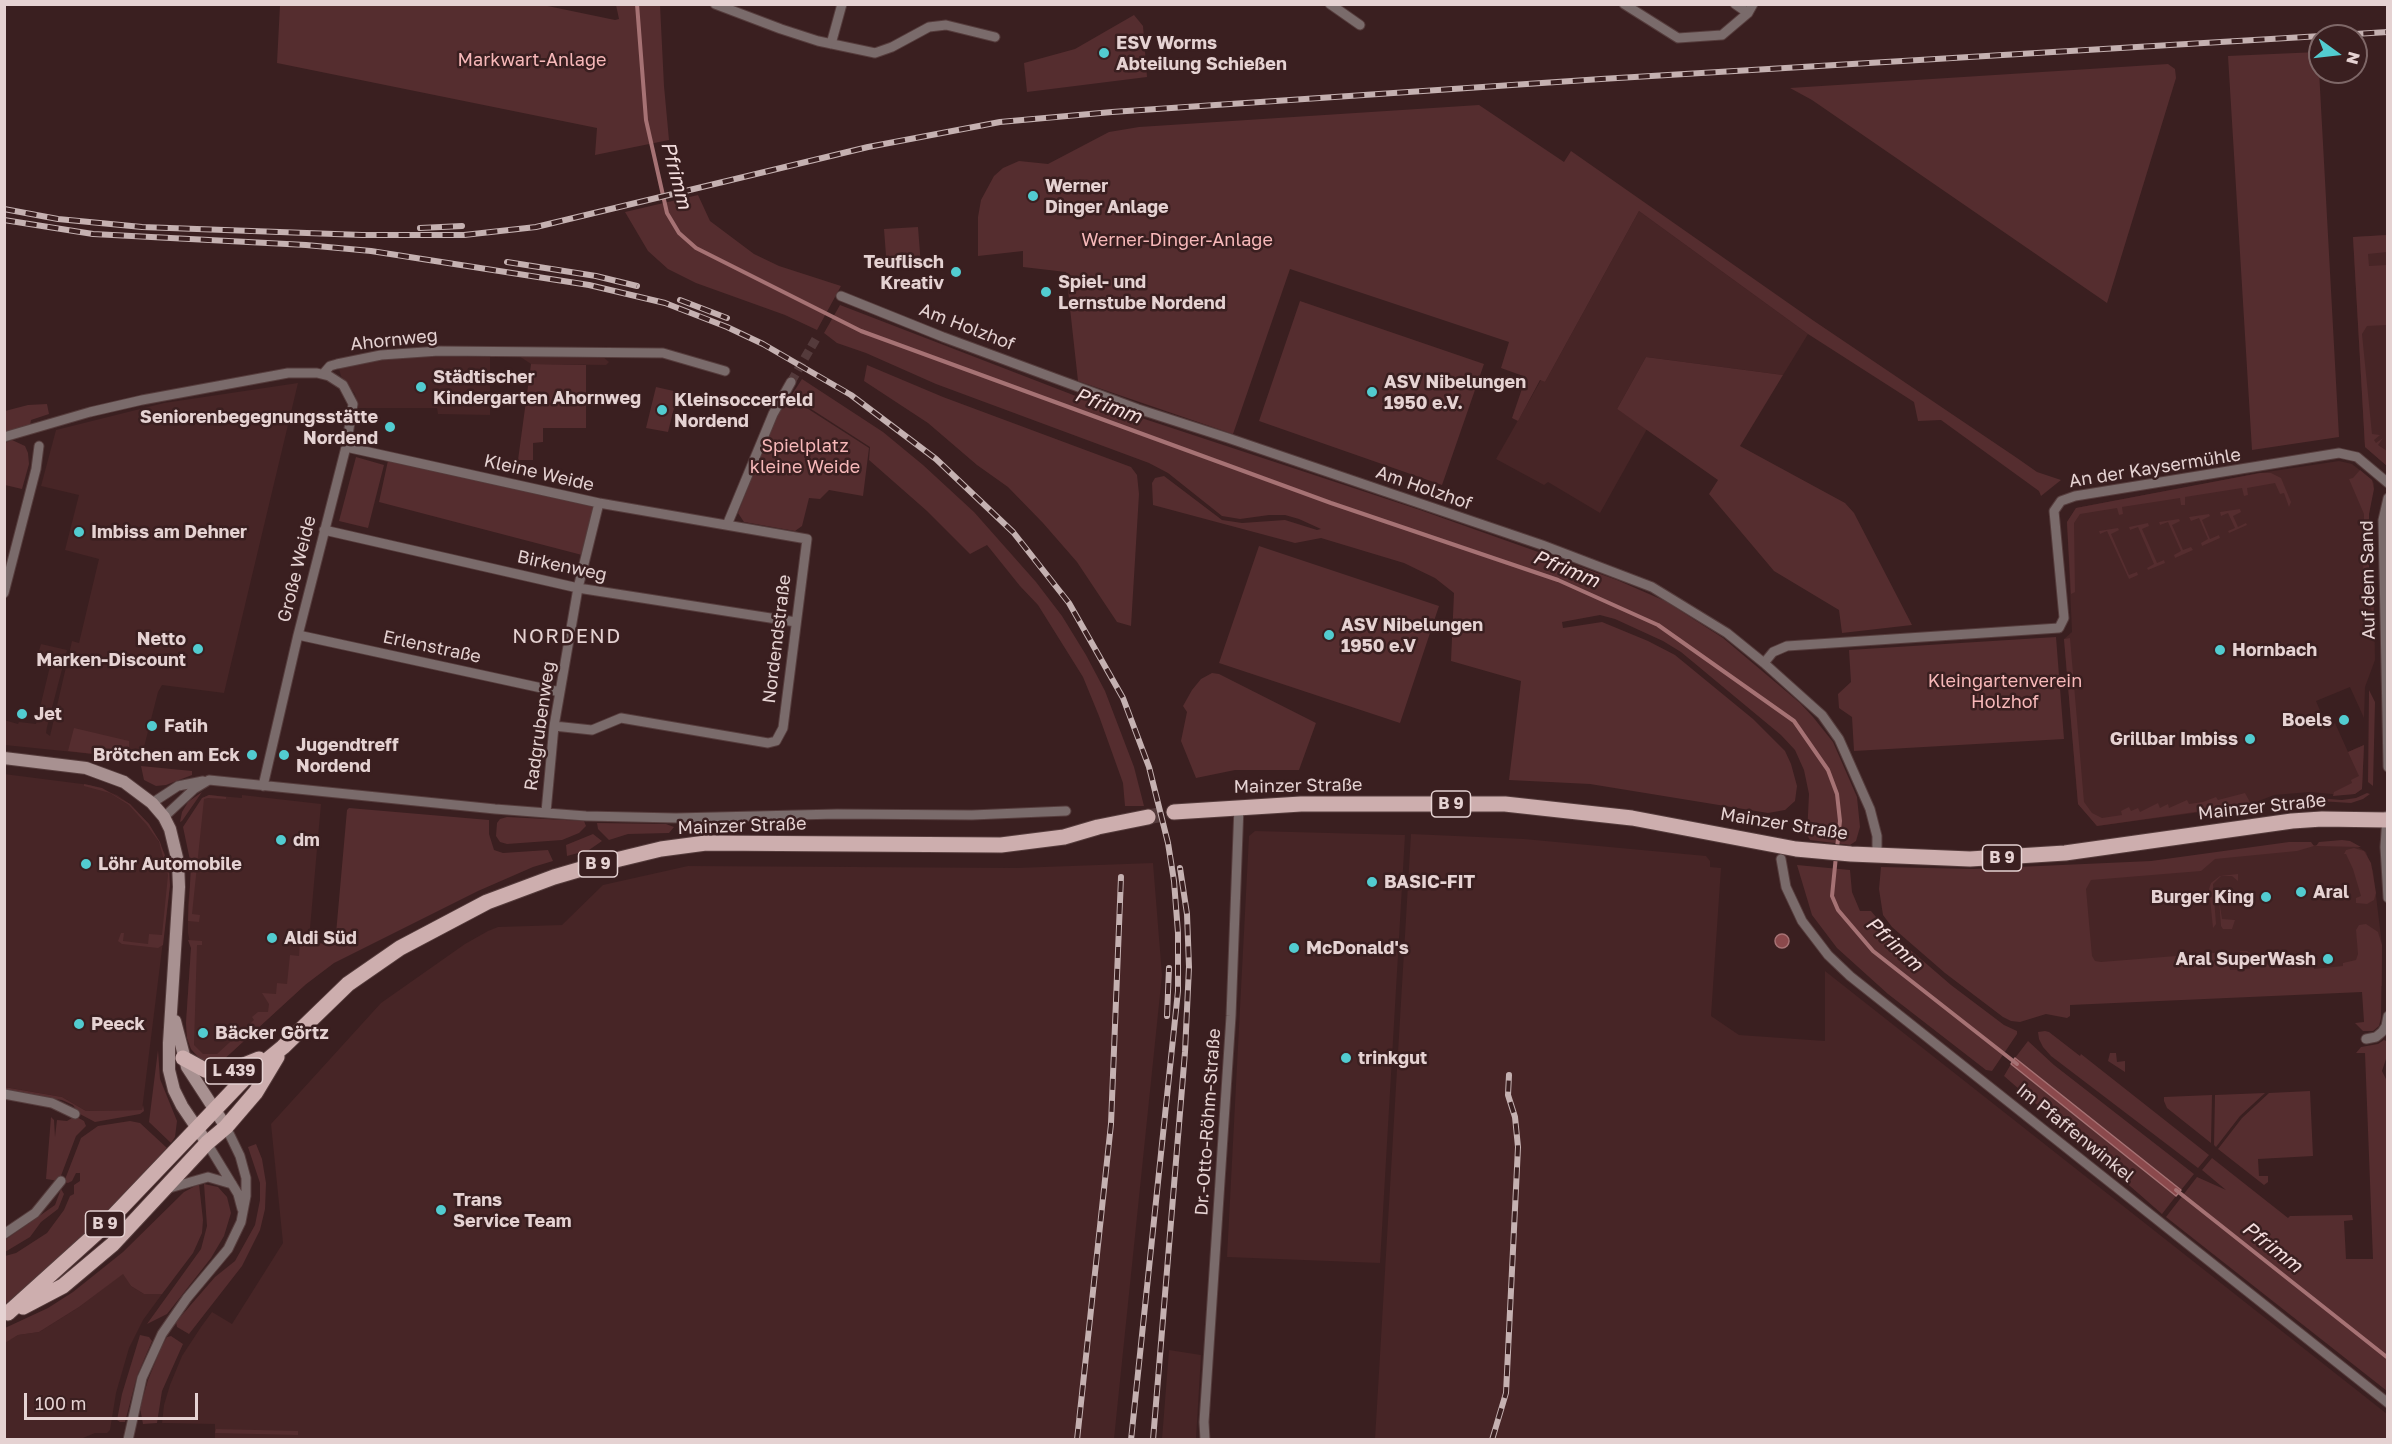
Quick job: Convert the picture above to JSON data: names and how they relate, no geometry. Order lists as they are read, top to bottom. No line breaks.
{"streets":{"main road":["Mainzer Straße","B 9","L 439"],"street":["Am Holzhof","Ahornweg","An der Kaysermühle","Kleine Weide","Birkenweg","Große Weide","Auf dem Sand","Nordendstraße","Erlenstraße","Radgrubenweg","Dr.-Otto-Röhm-Straße","Im Pfaffenwinkel"]},"crossings":[["Am Holzhof","An der Kaysermühle"],["Am Holzhof","Mainzer Straße"],["Ahornweg","Große Weide"],["Kleine Weide","Große Weide"],["Kleine Weide","Nordendstraße"],["Kleine Weide","Radgrubenweg"],["Birkenweg","Große Weide"],["Birkenweg","Nordendstraße"],["Birkenweg","Radgrubenweg"],["Große Weide","Erlenstraße"],["Große Weide","Mainzer Straße"],["Nordendstraße","Radgrubenweg"],["Erlenstraße","Radgrubenweg"],["Radgrubenweg","Mainzer Straße"],["Mainzer Straße","L 439"],["Mainzer Straße","Dr.-Otto-Röhm-Straße"],["Mainzer Straße","Im Pfaffenwinkel"]],"districts":["NORDEND"],"water":["Pfrimm"],"parks":["Markwart-Anlage","Werner-Dinger-Anlage","Spielplatz kleine Weide","Kleingartenverein Holzhof"],"places":["ESV Worms Abteilung Schießen","Werner Dinger Anlage","Teuflisch Kreativ","Spiel- und Lernstube Nordend","Städtischer Kindergarten Ahornweg","ASV Nibelungen 1950 e.V.","Kleinsoccerfeld Nordend","Seniorenbegegnungsstätte Nordend","Imbiss am Dehner","ASV Nibelungen 1950 e.V","Netto Marken-Discount","Hornbach","Jet","Boels","Fatih","Grillbar Imbiss","Brötchen am Eck","Jugendtreff Nordend","dm","Löhr Automobile","BASIC-FIT","Aral","Burger King","Aldi Süd","McDonald's","Aral SuperWash","Peeck","Bäcker Görtz","trinkgut","Trans Service Team"],"scale_bar":"100 m","north":"right"}
